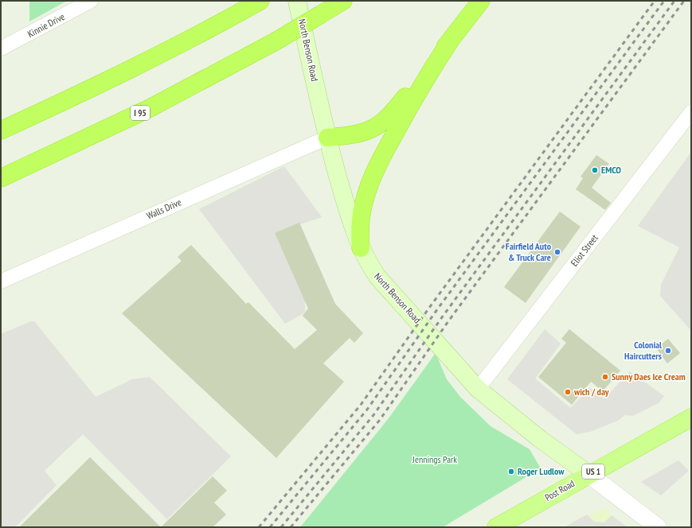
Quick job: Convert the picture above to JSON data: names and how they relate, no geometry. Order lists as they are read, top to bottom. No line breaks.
{"streets":{"highway":["I 95"],"main road":["North Benson Road","US 1","Post Road"],"street":["Kinnie Drive","Walls Drive","Eliot Street"]},"crossings":[["North Benson Road","Walls Drive"],["North Benson Road","Eliot Street"],["North Benson Road","Post Road"]],"parks":["Jennings Park"],"places":["EMCO","Fairfield Auto & Truck Care","Colonial Haircutters","Sunny Daes Ice Cream","wich / day","Roger Ludlow"]}
